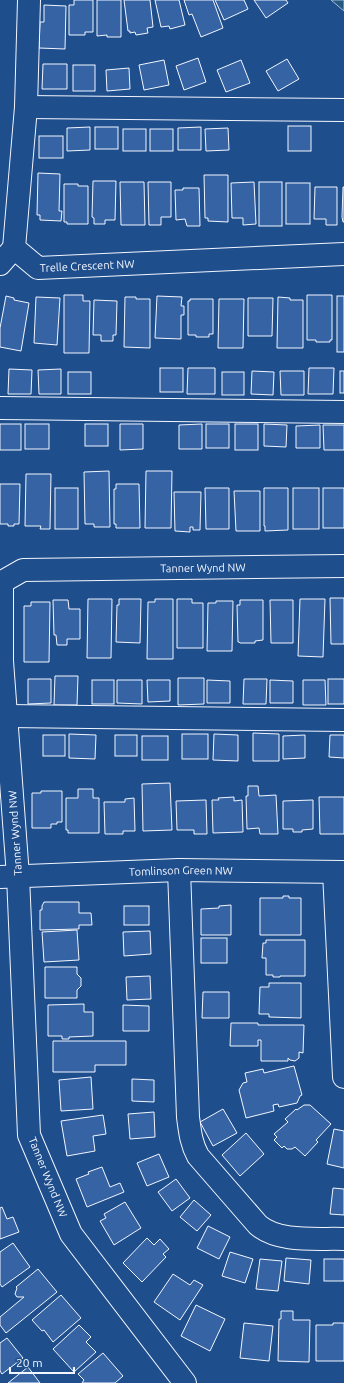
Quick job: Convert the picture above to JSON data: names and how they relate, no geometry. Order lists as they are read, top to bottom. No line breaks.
{"streets":{"street":["Trelle Crescent NW","Tanner Wynd NW","Tomlinson Green NW"]},"crossings":[["Tanner Wynd NW","Tomlinson Green NW"]],"scale_bar":"20 m"}
